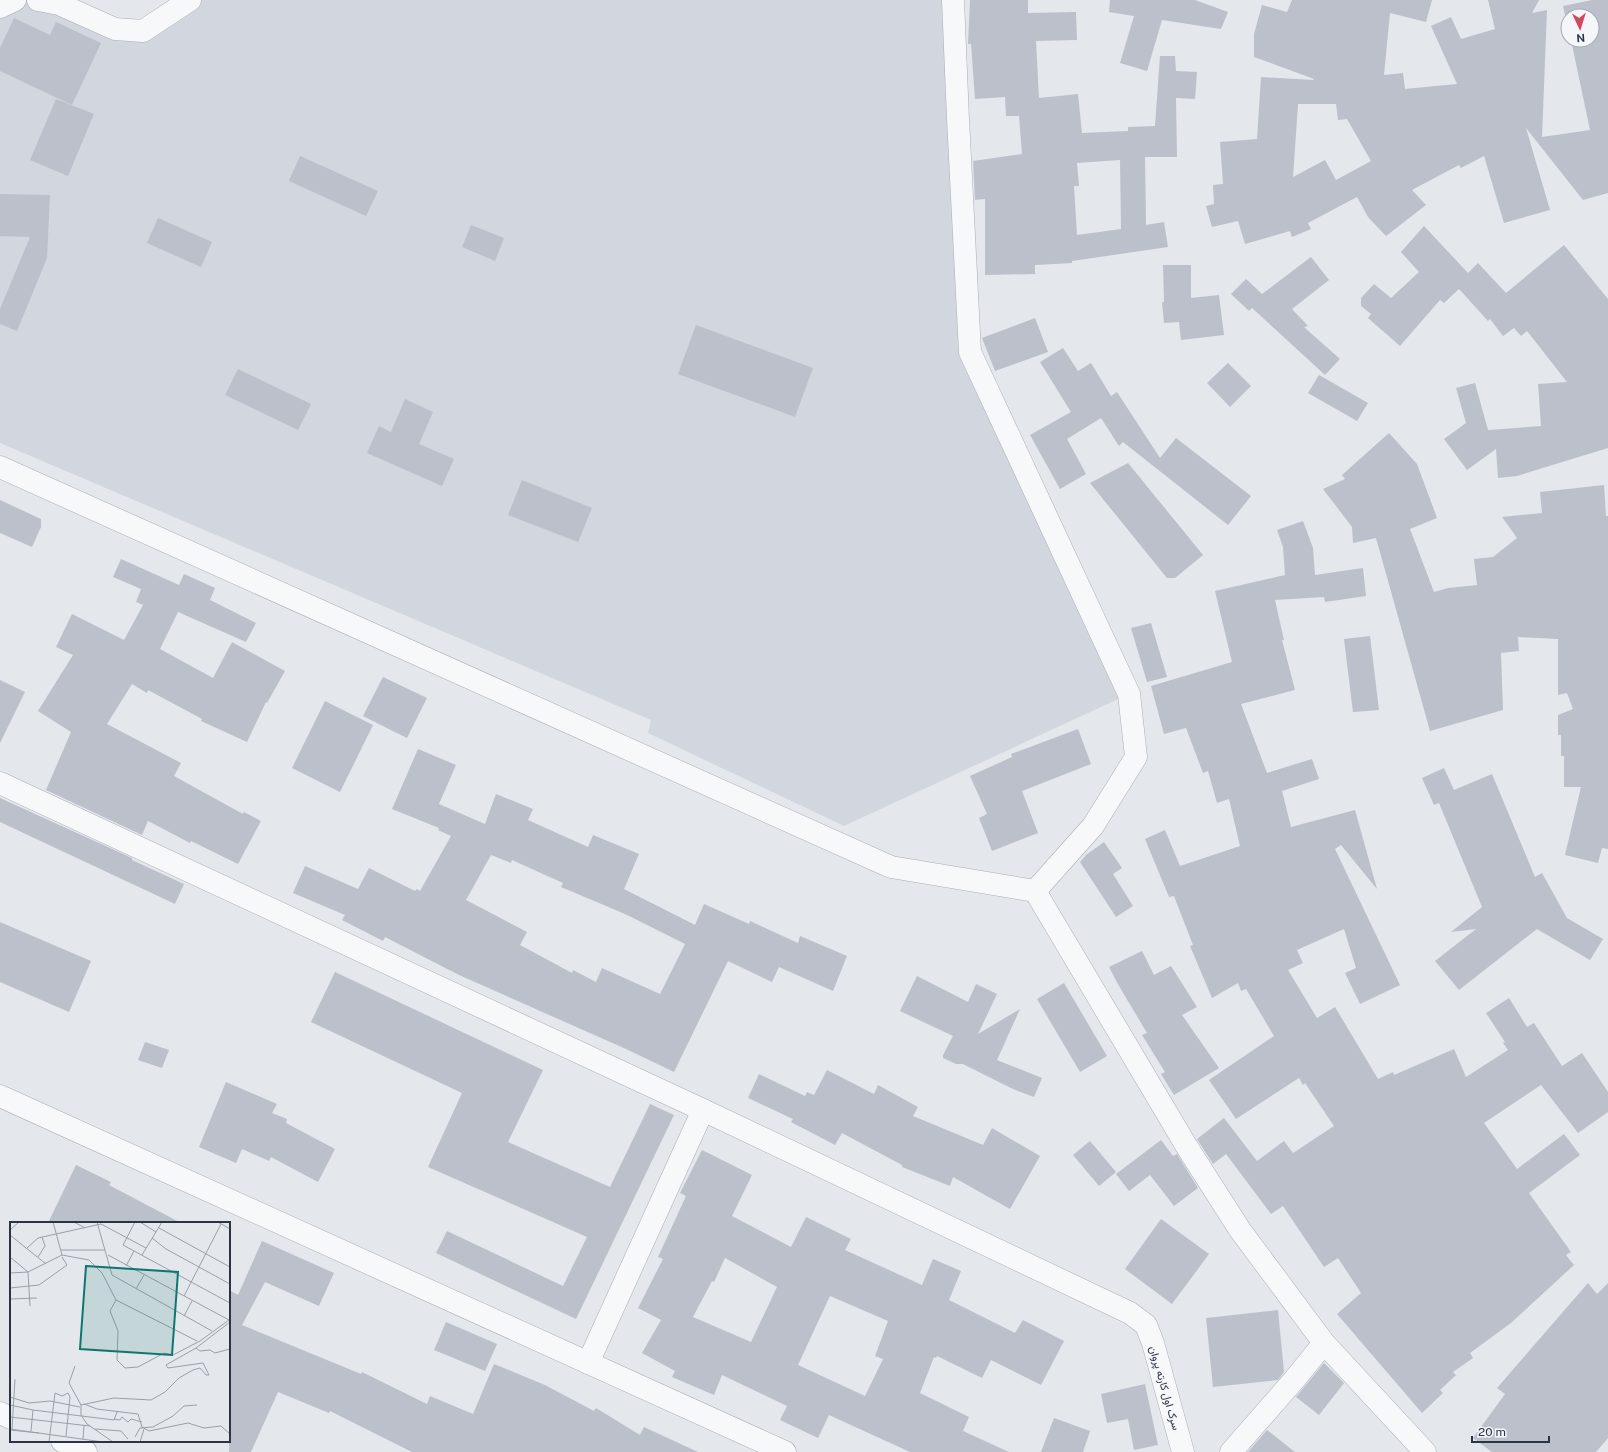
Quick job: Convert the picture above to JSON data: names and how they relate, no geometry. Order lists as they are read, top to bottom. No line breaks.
{"streets":{"street":["سرک اول کارته پروان"]},"scale_bar":"20 m","north":"bottom"}
